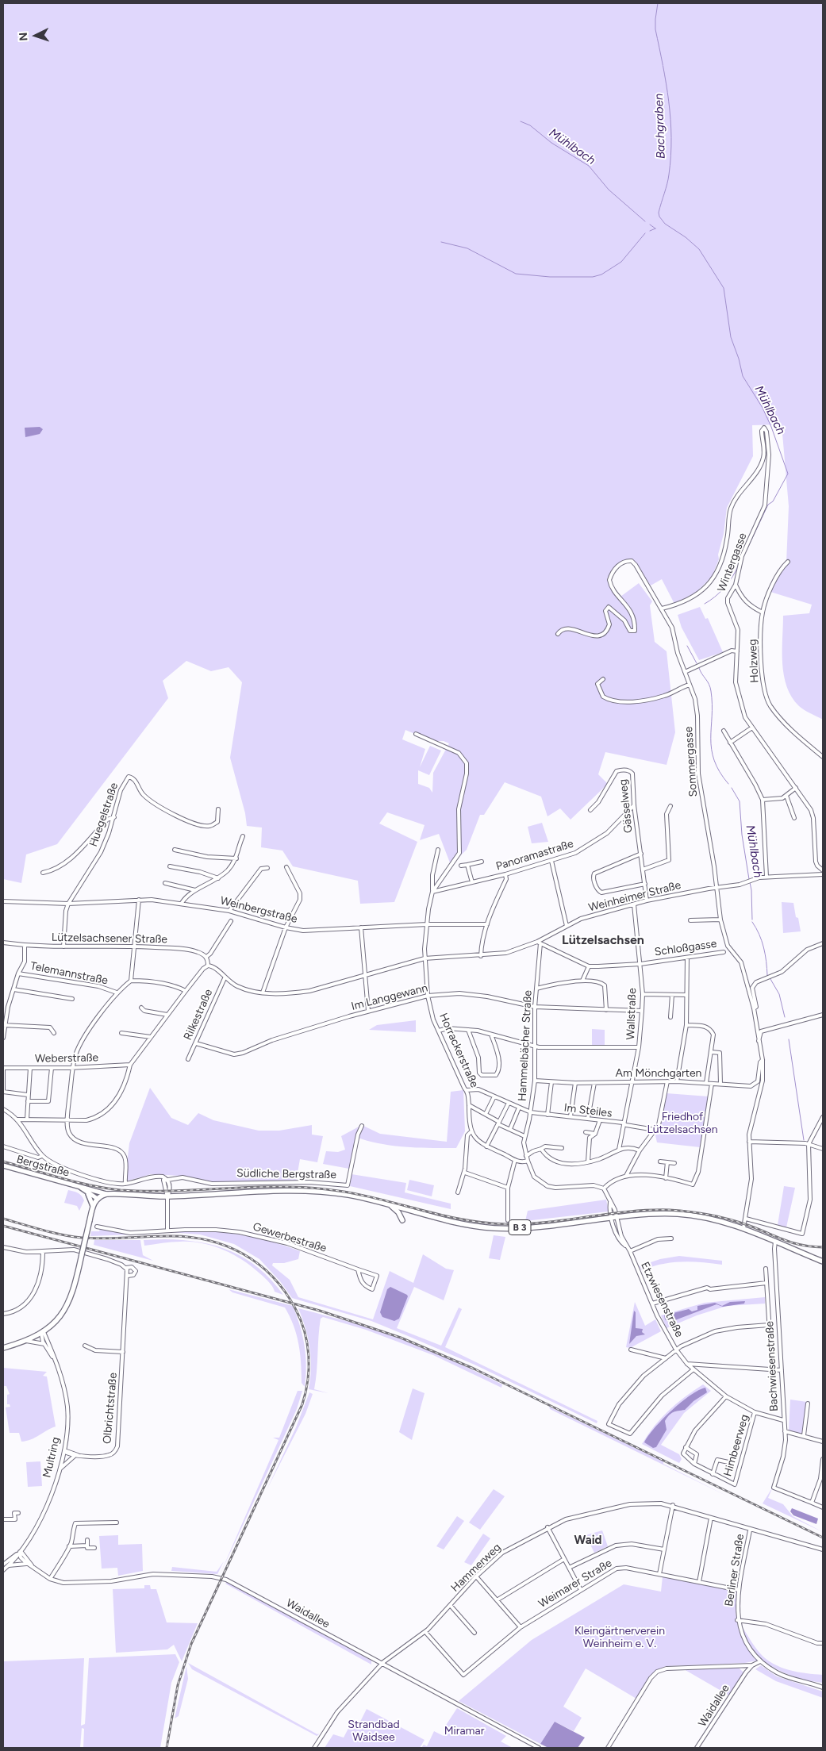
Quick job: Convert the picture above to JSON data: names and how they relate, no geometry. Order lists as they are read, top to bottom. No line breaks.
{"streets":{"main road":["Bergstraße","B 3"],"street":["Wintergasse","Holzweg","Sommergasse","Gässelweg","Huegelstraße","Panoramastraße","Weinheimer Straße","Weinbergstraße","Lützelsachsener Straße","Schloßgasse","Telemannstraße","Im Langgewann","Wallstraße","Rilkestraße","Hammelbächer Straße","Horrackerstraße","Weberstraße","Am Mönchgarten","Im Steiles","Südliche Bergstraße","Gewerbestraße","Etzwiesenstraße","Bachwiesenstraße","Olbrichtstraße","Himbeerweg","Multring","Hammerweg","Berliner Straße","Weimarer Straße","Waidallee"]},"crossings":[["Wintergasse","Sommergasse"],["Sommergasse","Weinheimer Straße"],["Sommergasse","Schloßgasse"],["Sommergasse","Am Mönchgarten"],["Sommergasse","B 3"],["Gässelweg","Panoramastraße"],["Gässelweg","Weinheimer Straße"],["Huegelstraße","Weinbergstraße"],["Huegelstraße","Lützelsachsener Straße"],["Panoramastraße","Horrackerstraße"],["Weinheimer Straße","Schloßgasse"],["Weinheimer Straße","Wallstraße"],["Weinheimer Straße","Rilkestraße"],["Weinheimer Straße","Hammelbächer Straße"],["Weinheimer Straße","Horrackerstraße"],["Weinbergstraße","Horrackerstraße"],["Schloßgasse","Wallstraße"],["Schloßgasse","Hammelbächer Straße"],["Im Langgewann","Wallstraße"],["Im Langgewann","Rilkestraße"],["Im Langgewann","Hammelbächer Straße"],["Im Langgewann","Horrackerstraße"],["Wallstraße","Am Mönchgarten"],["Wallstraße","Im Steiles"],["Hammelbächer Straße","Am Mönchgarten"],["Hammelbächer Straße","Im Steiles"],["Horrackerstraße","Im Steiles"],["Bergstraße","B 3"],["B 3","Etzwiesenstraße"],["B 3","Bachwiesenstraße"],["Etzwiesenstraße","Bachwiesenstraße"],["Etzwiesenstraße","Himbeerweg"],["Olbrichtstraße","Multring"],["Multring","Waidallee"],["Hammerweg","Berliner Straße"],["Hammerweg","Weimarer Straße"],["Hammerweg","Waidallee"],["Berliner Straße","Weimarer Straße"],["Berliner Straße","Waidallee"]],"districts":["Lützelsachsen","Waid"],"water":["Bachgraben","Mühlbach"],"parks":["Friedhof Lützelsachsen","Kleingärtnerverein Weinheim e. V.","Strandbad Waidsee","Miramar"],"north":"left"}
